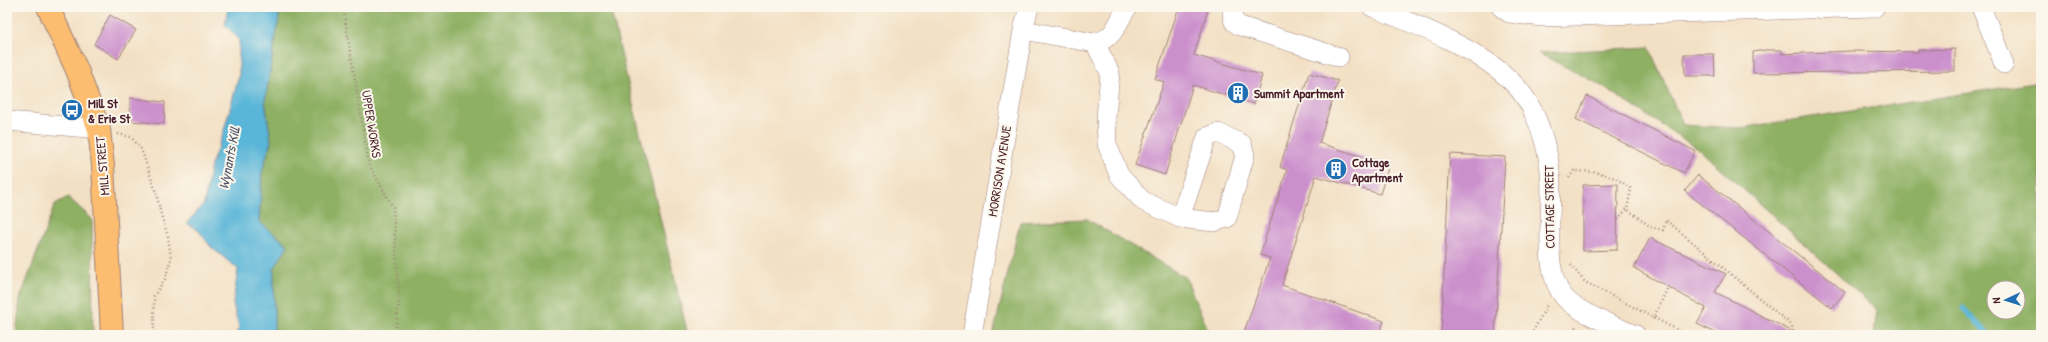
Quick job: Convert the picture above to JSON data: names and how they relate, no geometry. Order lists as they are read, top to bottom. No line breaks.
{"streets":{"main road":["MILL STREET"],"street":["MORRISON AVENUE","COTTAGE STREET"],"path":["UPPER WORKS"]},"water":["Wynants Kill"],"places":{"building":["Summit Apartment","Cottage Apartment"],"bus stop":["Mill St & Erie St"]},"north":"left"}
